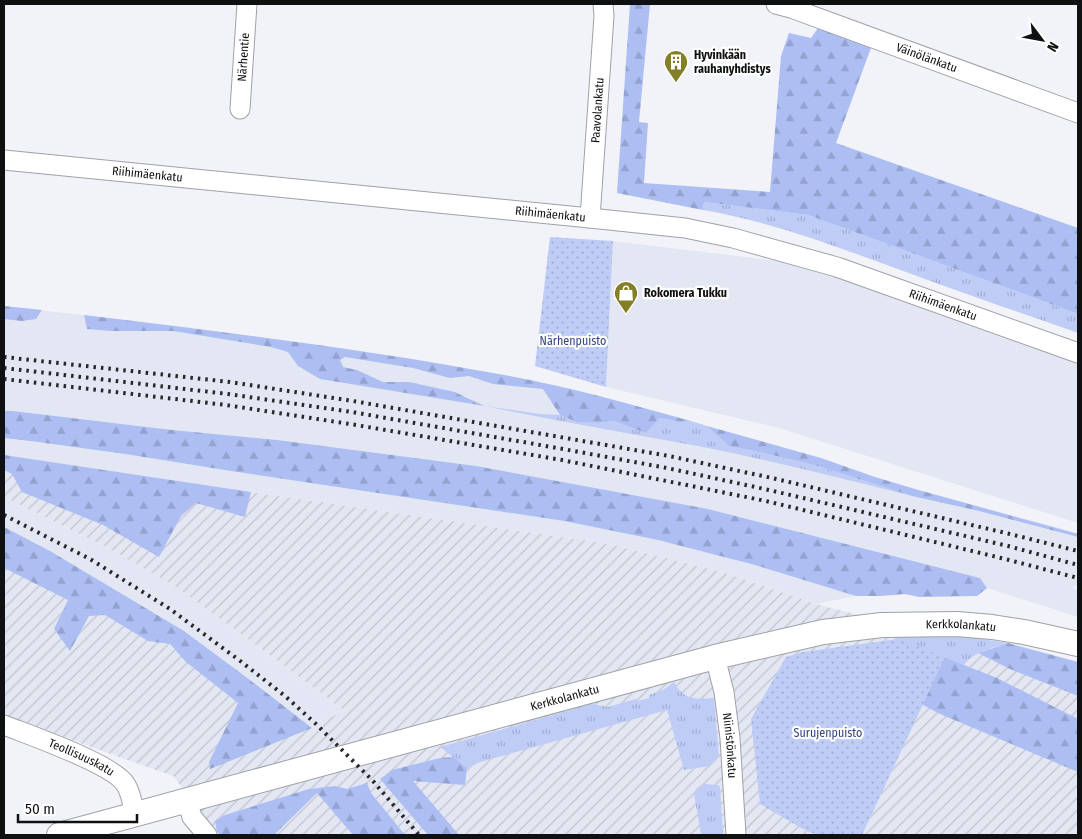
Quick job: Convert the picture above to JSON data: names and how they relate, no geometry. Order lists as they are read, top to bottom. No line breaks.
{"streets":{"main road":["Kerkkolankatu"],"street":["Närhentie","Väinölänkatu","Paavolankatu","Riihimäenkatu","Niinistönkatu","Teollisuuskatu"]},"crossings":[["Paavolankatu","Riihimäenkatu"],["Kerkkolankatu","Niinistönkatu"],["Kerkkolankatu","Teollisuuskatu"]],"parks":["Närhenpuisto","Surujenpuisto"],"places":{"building":["Hyvinkään rauhanyhdistys"],"shop":["Rokomera Tukku"]},"scale_bar":"50 m","north":"bottom right"}
